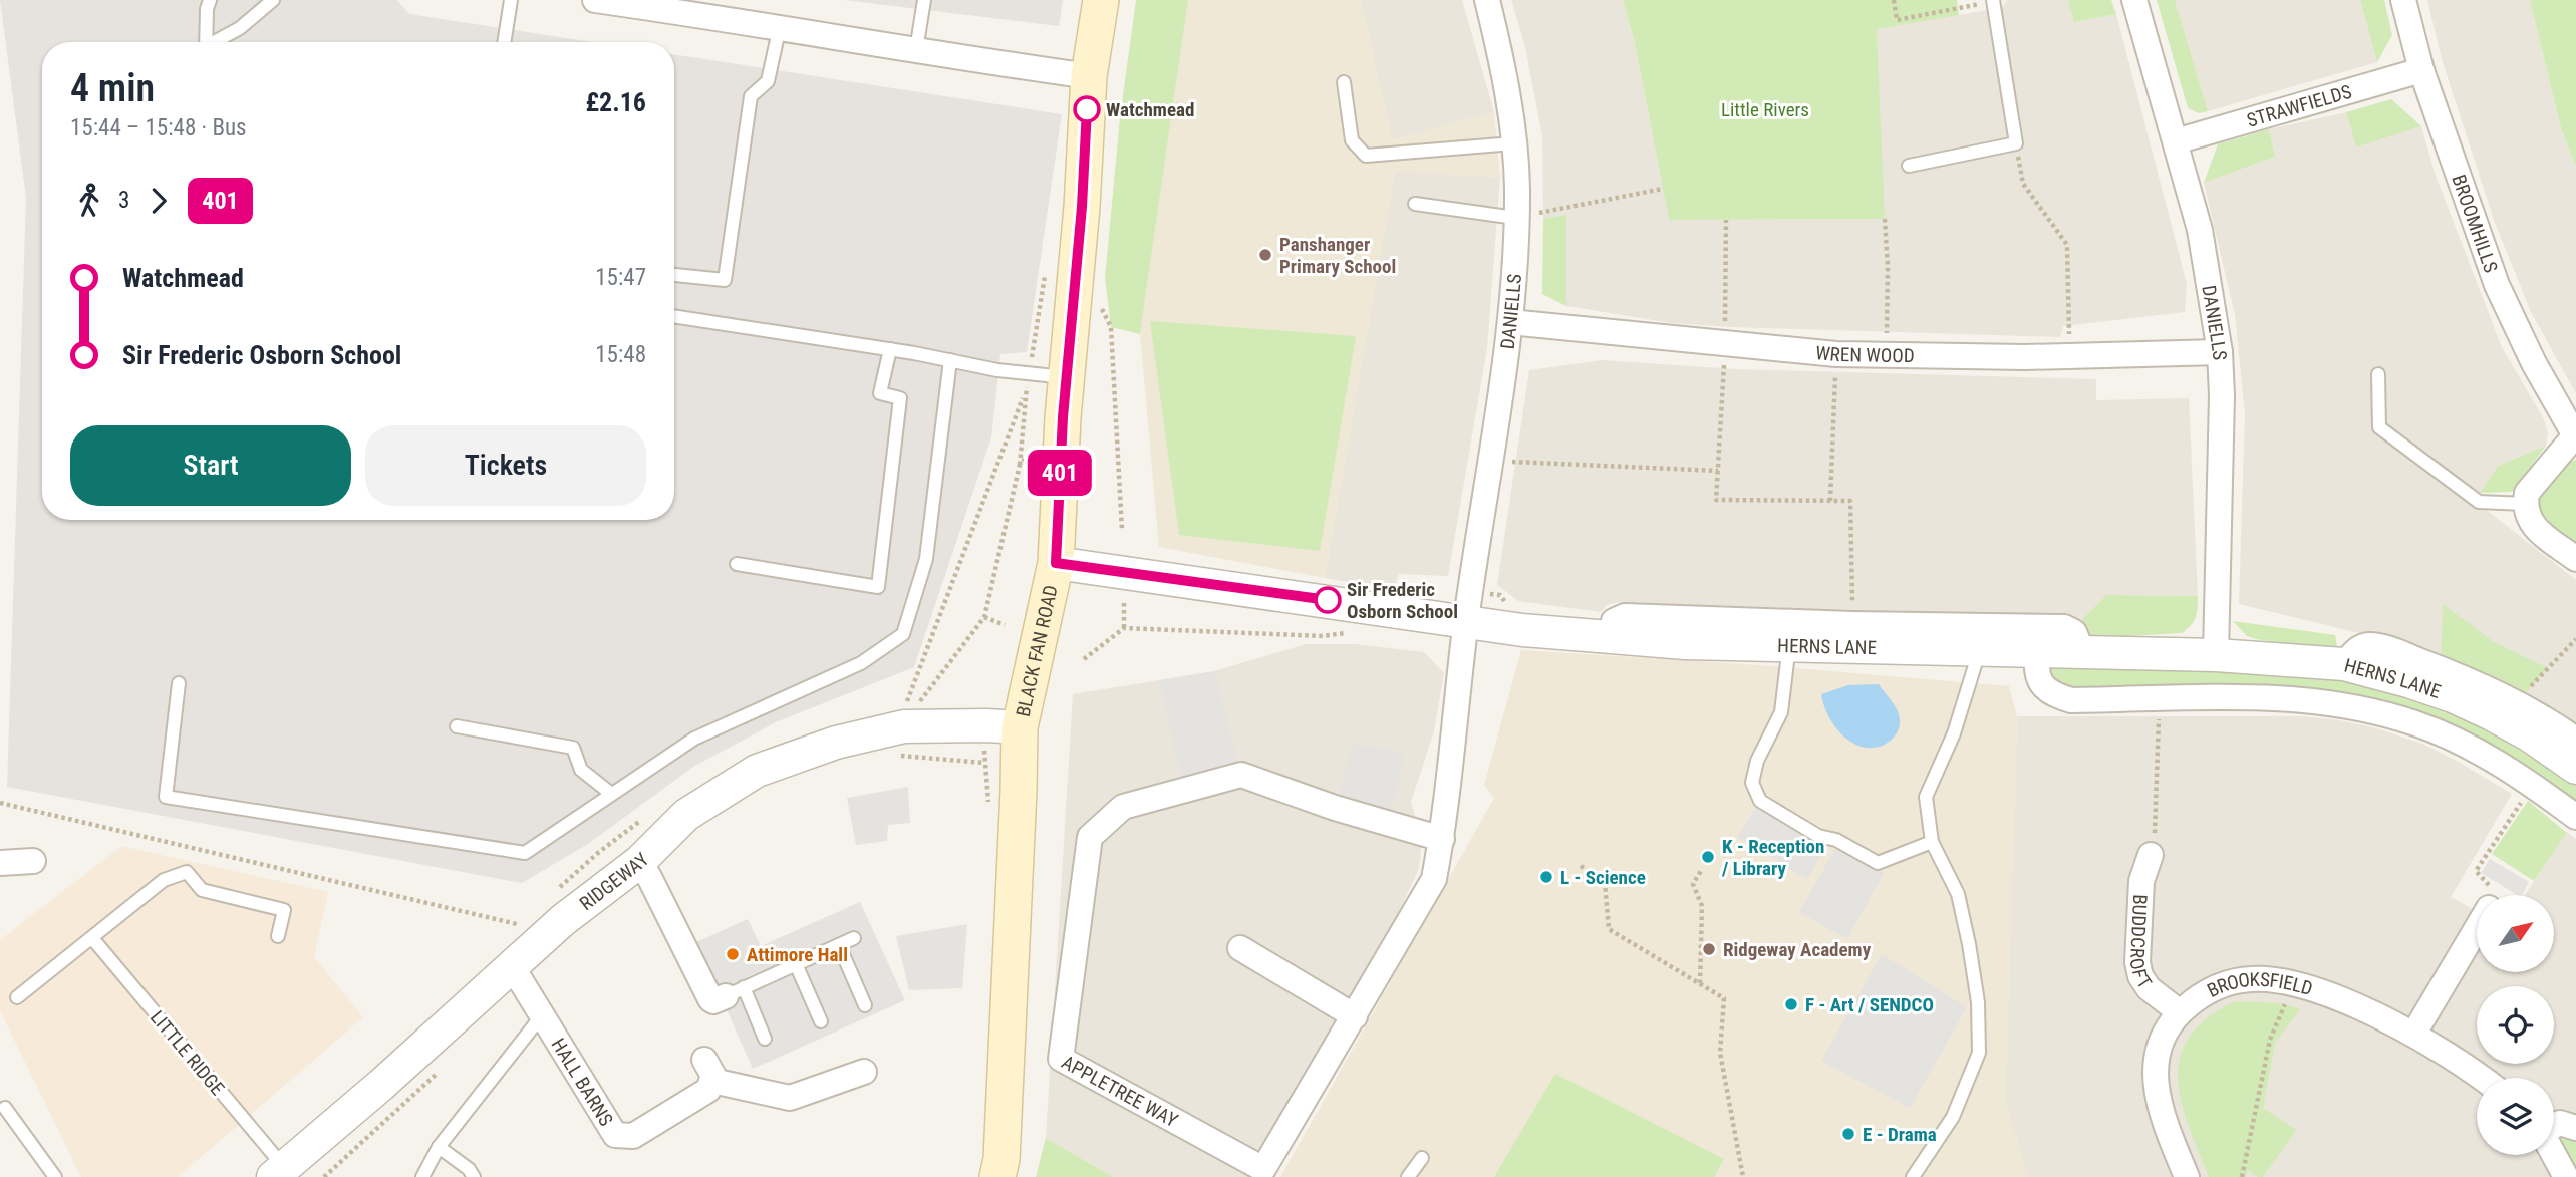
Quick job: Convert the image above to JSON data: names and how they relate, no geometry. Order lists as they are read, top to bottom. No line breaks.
{"streets":{"main road":["BLACK FAN ROAD"],"street":["STRAWFIELDS","BROOMHILLS","DANIELLS","WREN WOOD","HERNS LANE","RIDGEWAY","BUDDCROFT","BROOKSFIELD","HALL BARNS","APPLETREE WAY"],"lane":["LITTLE RIDGE"]},"crossings":[["STRAWFIELDS","BROOMHILLS"],["STRAWFIELDS","DANIELLS"],["DANIELLS","WREN WOOD"],["DANIELLS","HERNS LANE"],["DANIELLS","APPLETREE WAY"],["HERNS LANE","BLACK FAN ROAD"],["HERNS LANE","APPLETREE WAY"],["BLACK FAN ROAD","RIDGEWAY"],["RIDGEWAY","LITTLE RIDGE"],["RIDGEWAY","HALL BARNS"],["BUDDCROFT","BROOKSFIELD"]],"parks":["Little Rivers"],"places":["Watchmead","Panshanger Primary School","Sir Frederic Osborn School","K - Reception / Library","L - Science","Ridgeway Academy","Attimore Hall","F - Art / SENDCO","E - Drama"],"lines":["bus line 401"],"north":"top right","page":{"on_map":"401","heading":["4 min","15:44 – 15:48 · Bus","£2.16"],"legs":["3","401"],"list":[{"name":"Watchmead","value":"15:47"},{"name":"Sir Frederic Osborn School","value":"15:48"}],"buttons":["Start","Tickets"]}}
